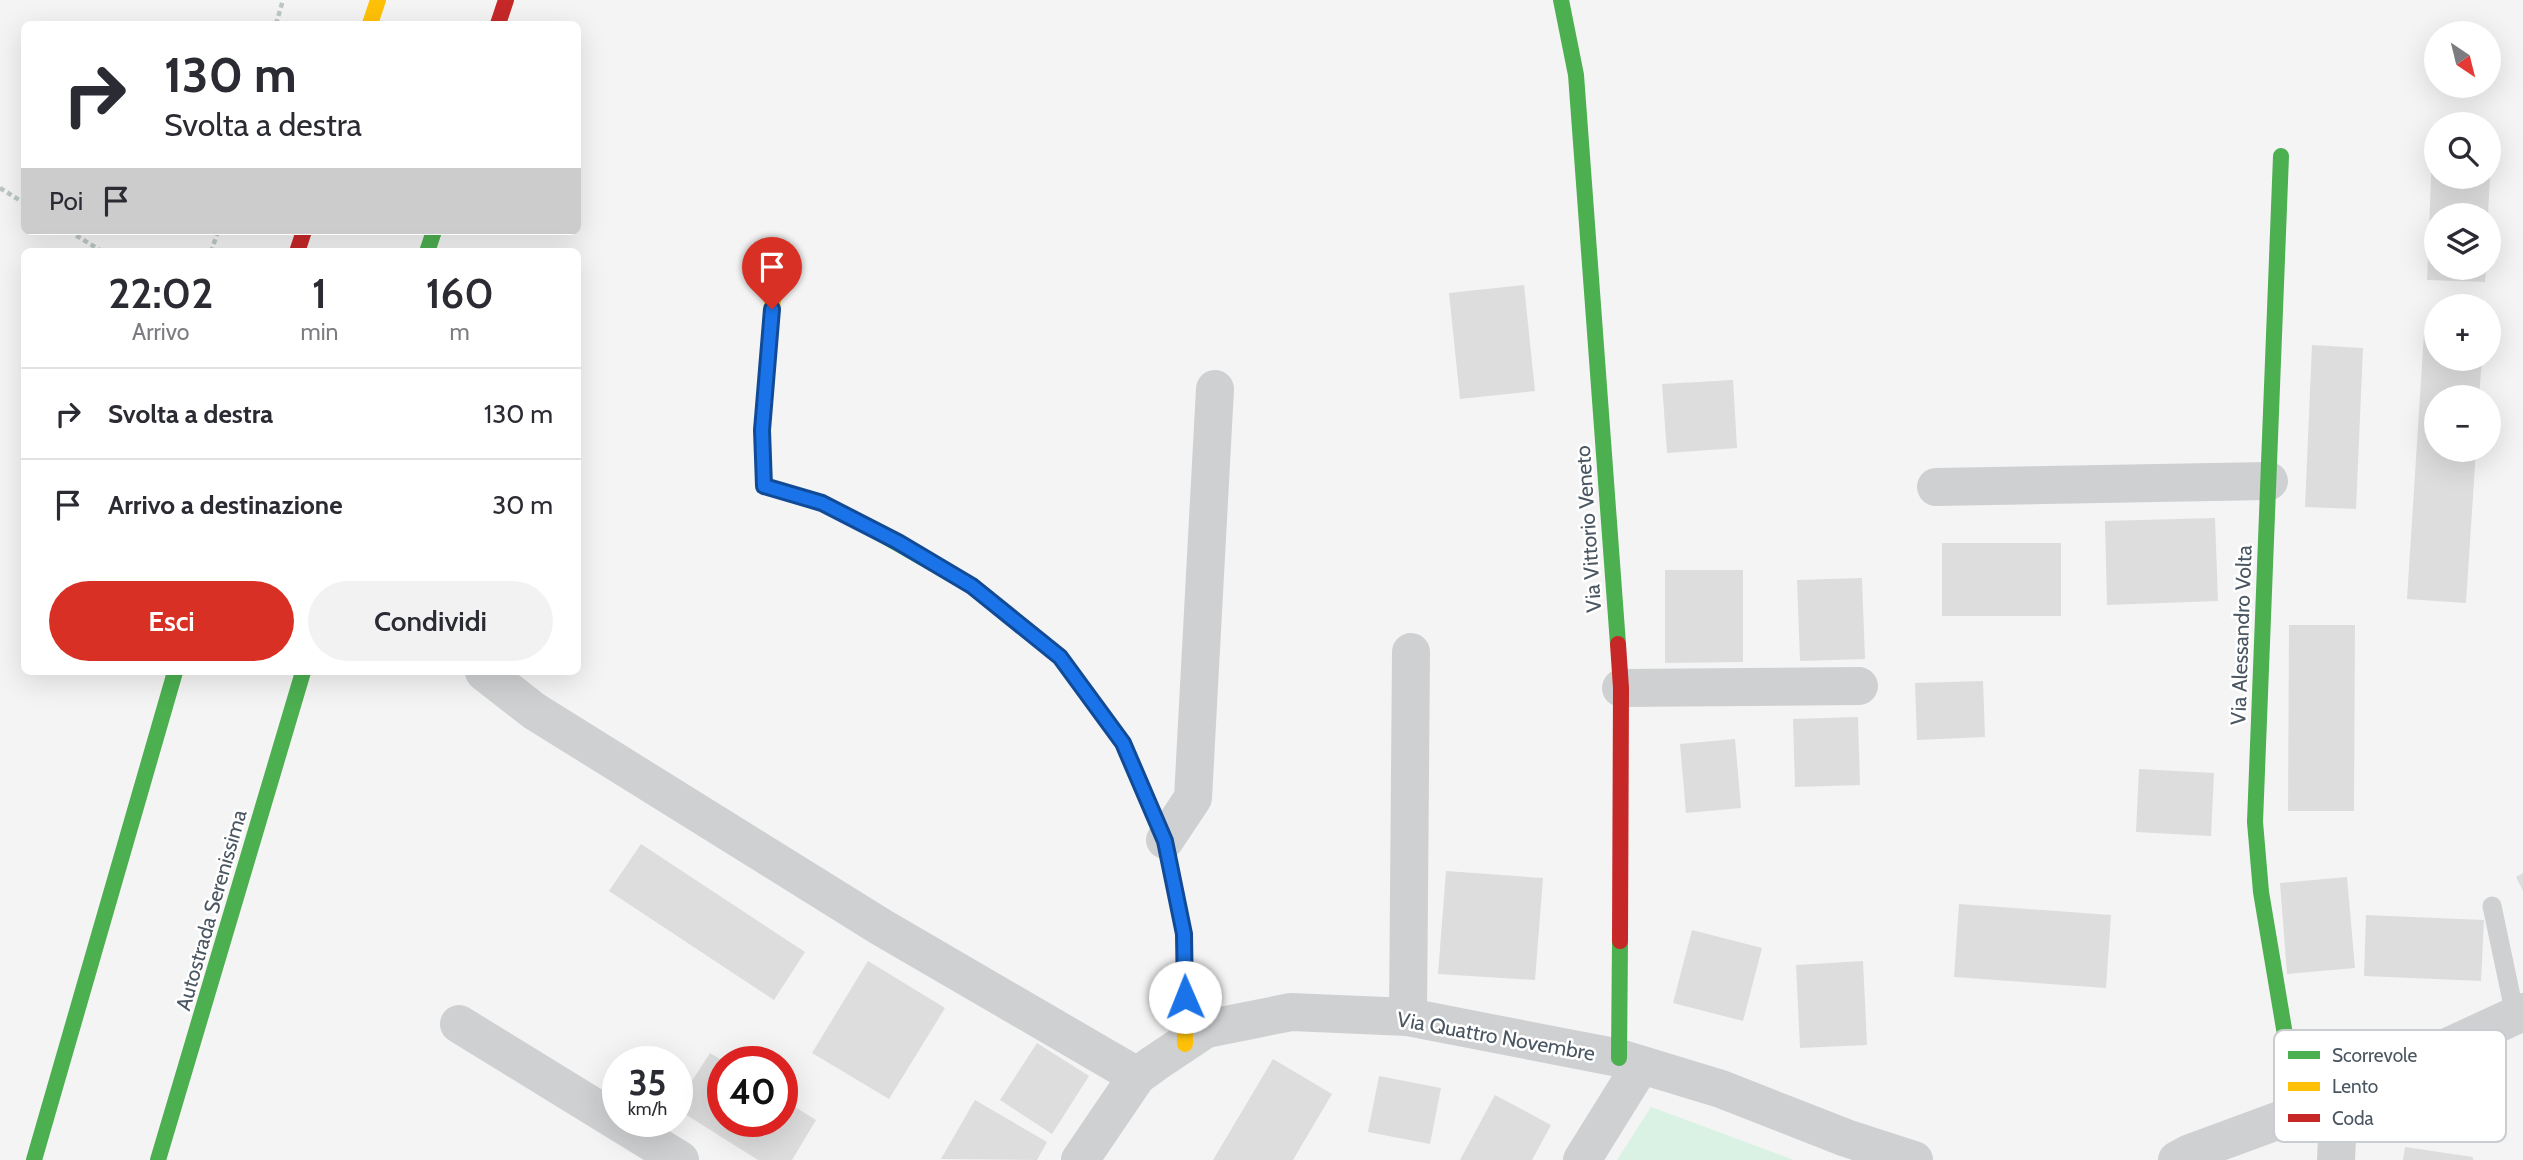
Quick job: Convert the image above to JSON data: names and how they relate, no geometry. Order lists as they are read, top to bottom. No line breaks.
{"streets":{"main road":["Via Vittorio Veneto","Via Alessandro Volta","Autostrada Serenissima"],"street":["Via Quattro Novembre"]},"crossings":[["Via Vittorio Veneto","Via Quattro Novembre"]],"legend":["Scorrevole","Lento","Coda"],"north":"bottom right","page":{"map_buttons":["+","−"],"turn":["130 m","Svolta a destra"],"then":"Poi","eta":["22:02","Arrivo","1","min","160","m"],"list":[{"name":"Svolta a destra","value":"130 m"},{"name":"Arrivo a destinazione","value":"30 m"}],"buttons":["Esci","Condividi"],"speed":"35 km/h","limit":"40"}}
